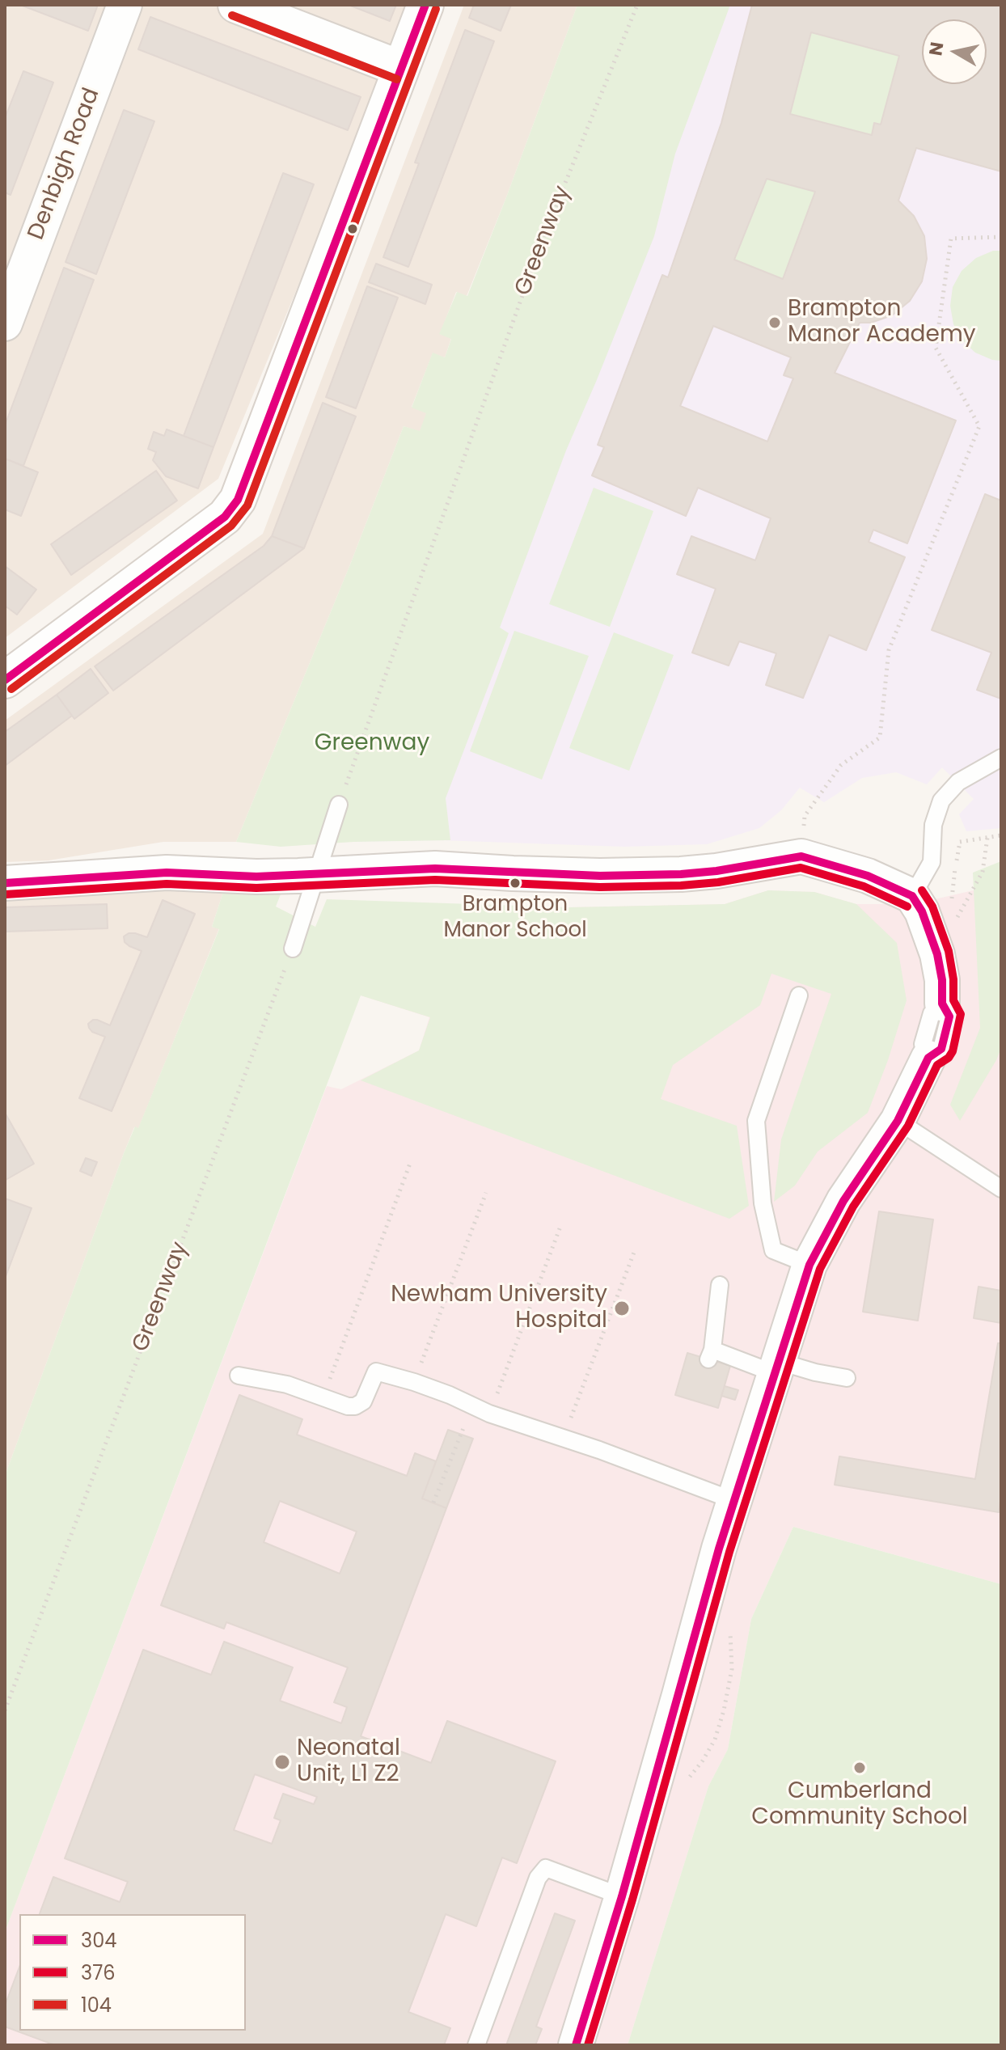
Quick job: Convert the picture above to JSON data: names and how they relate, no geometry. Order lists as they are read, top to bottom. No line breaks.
{"streets":{"street":["Denbigh Road"],"path":["Greenway"]},"parks":["Greenway"],"places":["Brampton Manor Academy","Brampton Manor School","Newham University Hospital","Neonatal Unit, L1 Z2","Cumberland Community School"],"lines":["transit line 304","transit line 104","transit line 376"],"legend":["304","376","104"],"north":"left"}
